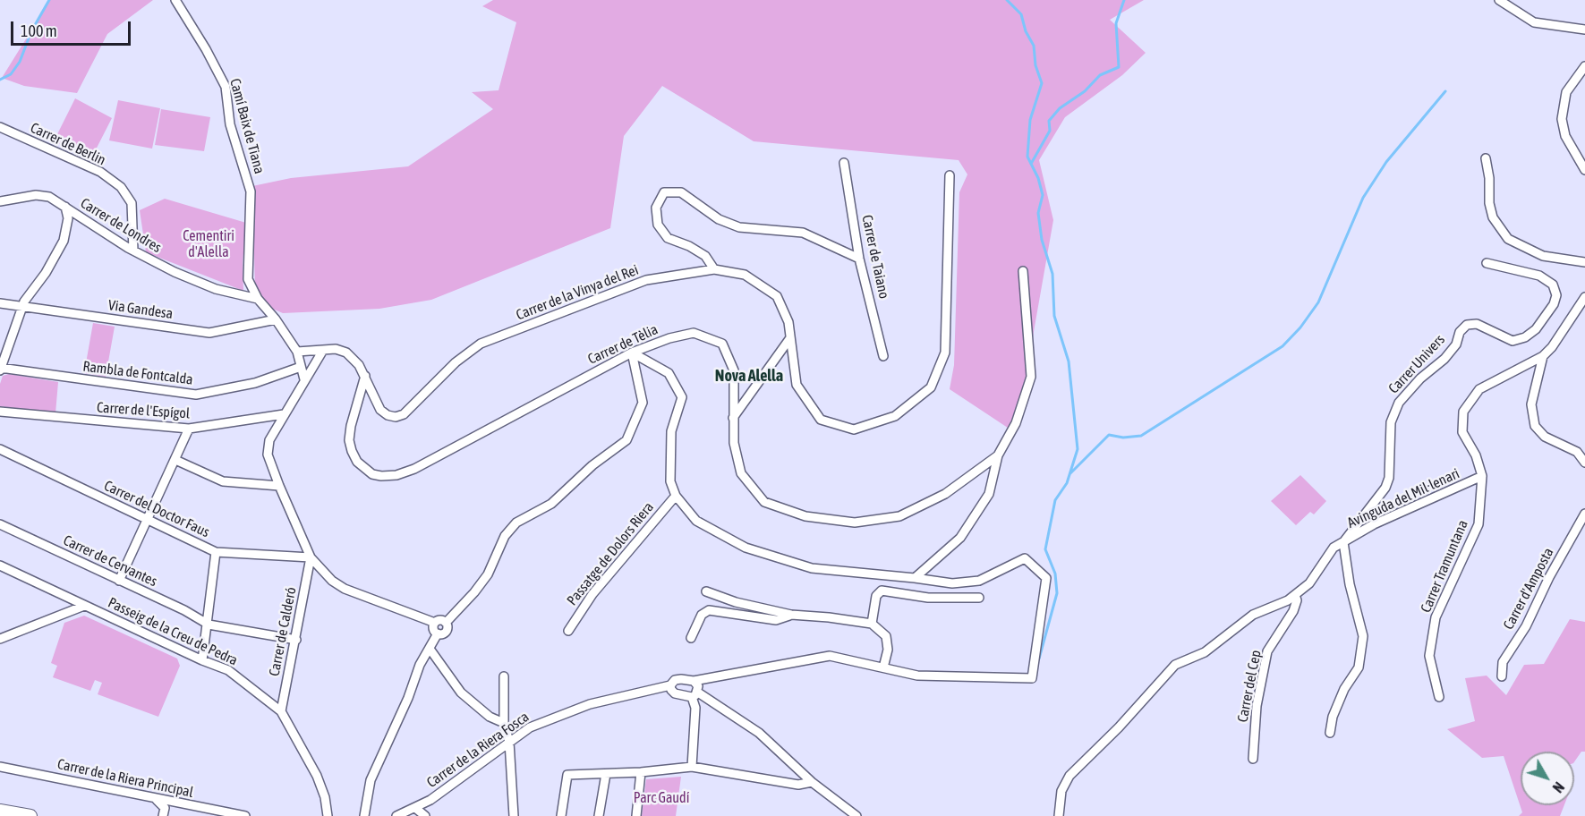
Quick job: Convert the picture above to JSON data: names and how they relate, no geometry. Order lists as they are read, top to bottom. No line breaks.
{"streets":{"street":["Camí Baix de Tiana","Carrer de Berlin","Carrer de Londres","Carrer de Taiano","Carrer de la Vinya del Rei","Via Gandesa","Carrer de Tèlia","Carrer Univers","Rambla de Fontcalda","Carrer de l'Espígol","Avinguda del Mil·lenari","Carrer del Doctor Faus","Passatge de Dolors Riera","Carrer de Cervantes","Carrer Tramuntana","Carrer d'Amposta","Passeig de la Creu de Pedra","Carrer de Calderó","Carrer del Cep","Carrer de la Riera Fosca","Carrer de la Riera Principal"]},"crossings":[["Camí Baix de Tiana","Carrer de Londres"],["Camí Baix de Tiana","Carrer de la Vinya del Rei"],["Camí Baix de Tiana","Via Gandesa"],["Carrer de Berlin","Carrer de Londres"],["Carrer de la Vinya del Rei","Carrer de Tèlia"],["Carrer Univers","Avinguda del Mil·lenari"],["Avinguda del Mil·lenari","Carrer Tramuntana"],["Avinguda del Mil·lenari","Carrer del Cep"],["Carrer del Doctor Faus","Carrer de Calderó"],["Carrer de Cervantes","Carrer de Calderó"],["Passeig de la Creu de Pedra","Carrer de Calderó"]],"districts":["Nova Alella"],"parks":["Cementiri d'Alella","Parc Gaudí"],"scale_bar":"100 m","north":"bottom right"}
